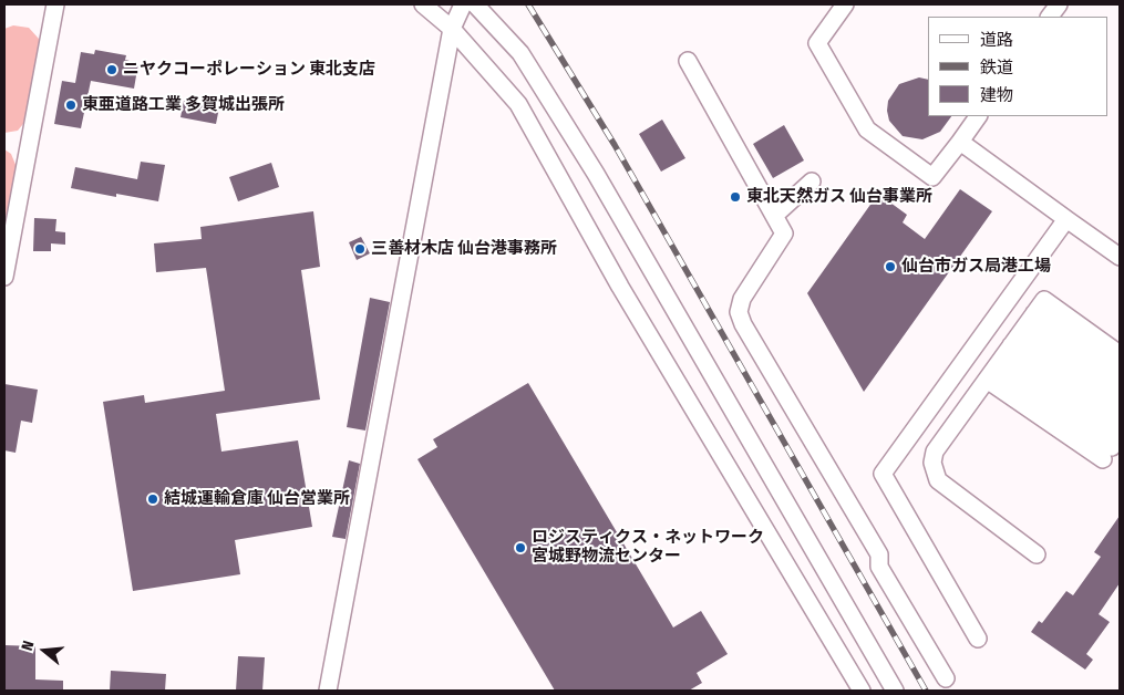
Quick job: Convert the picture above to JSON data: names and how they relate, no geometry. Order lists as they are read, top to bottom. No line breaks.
{"places":["ニヤクコーポレーション 東北支店","東亜道路工業 多賀城出張所","東北天然ガス 仙台事業所","三善材木店 仙台港事務所","仙台市ガス局港工場","結城運輸倉庫 仙台営業所","ロジスティクス・ネットワーク 宮城野物流センター"],"legend":["道路","鉄道","建物"],"north":"left"}
